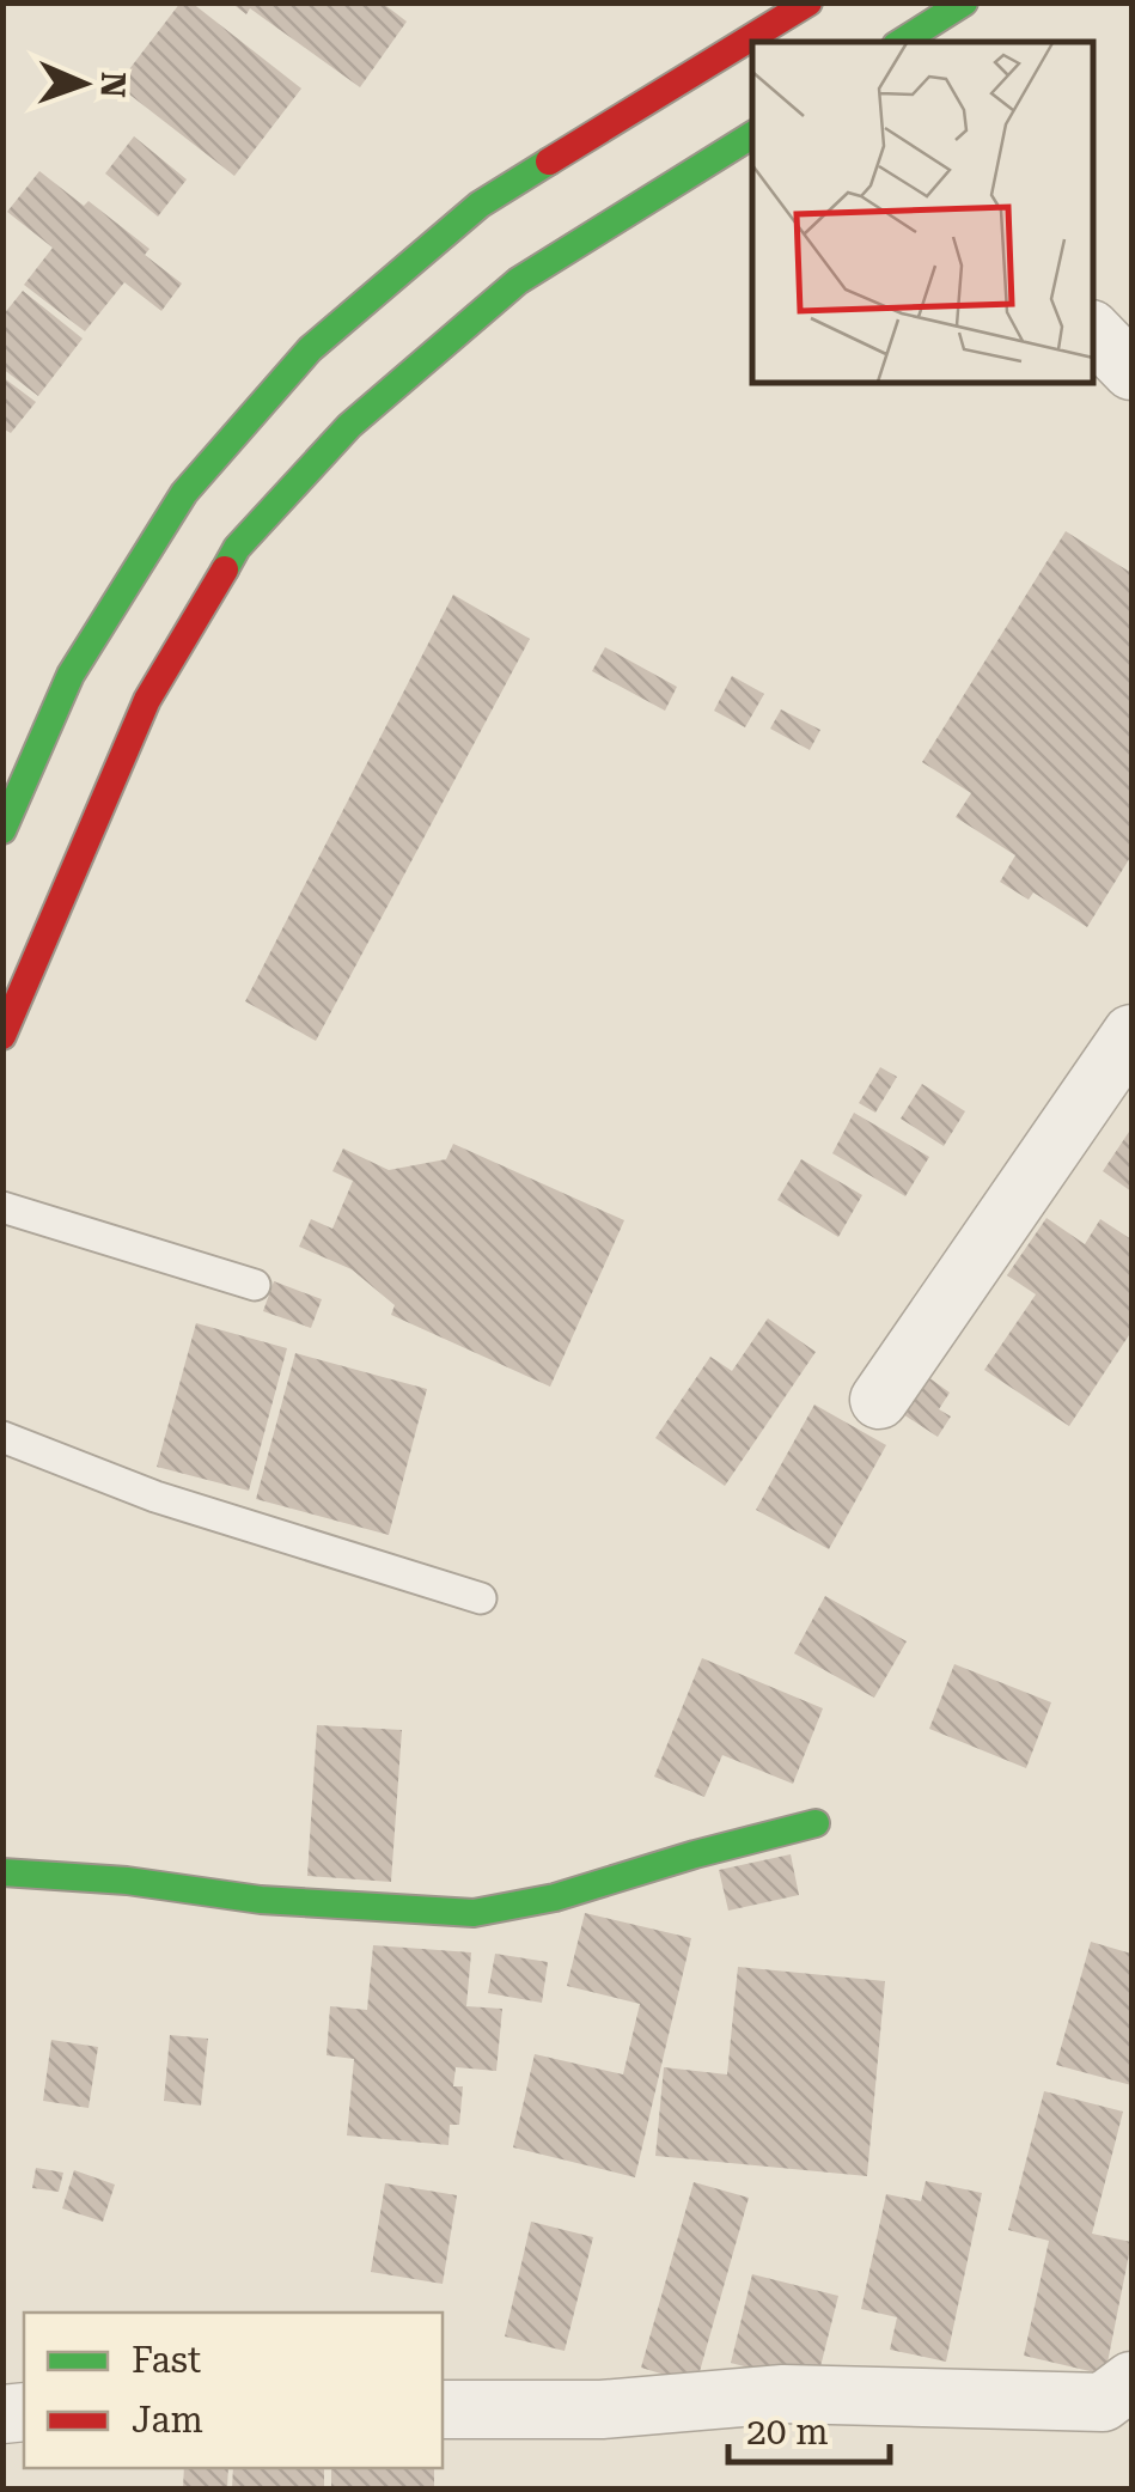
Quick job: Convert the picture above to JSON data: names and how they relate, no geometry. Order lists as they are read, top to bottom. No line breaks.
{"legend":["Fast","Jam"],"scale_bar":"20 m","north":"right"}
